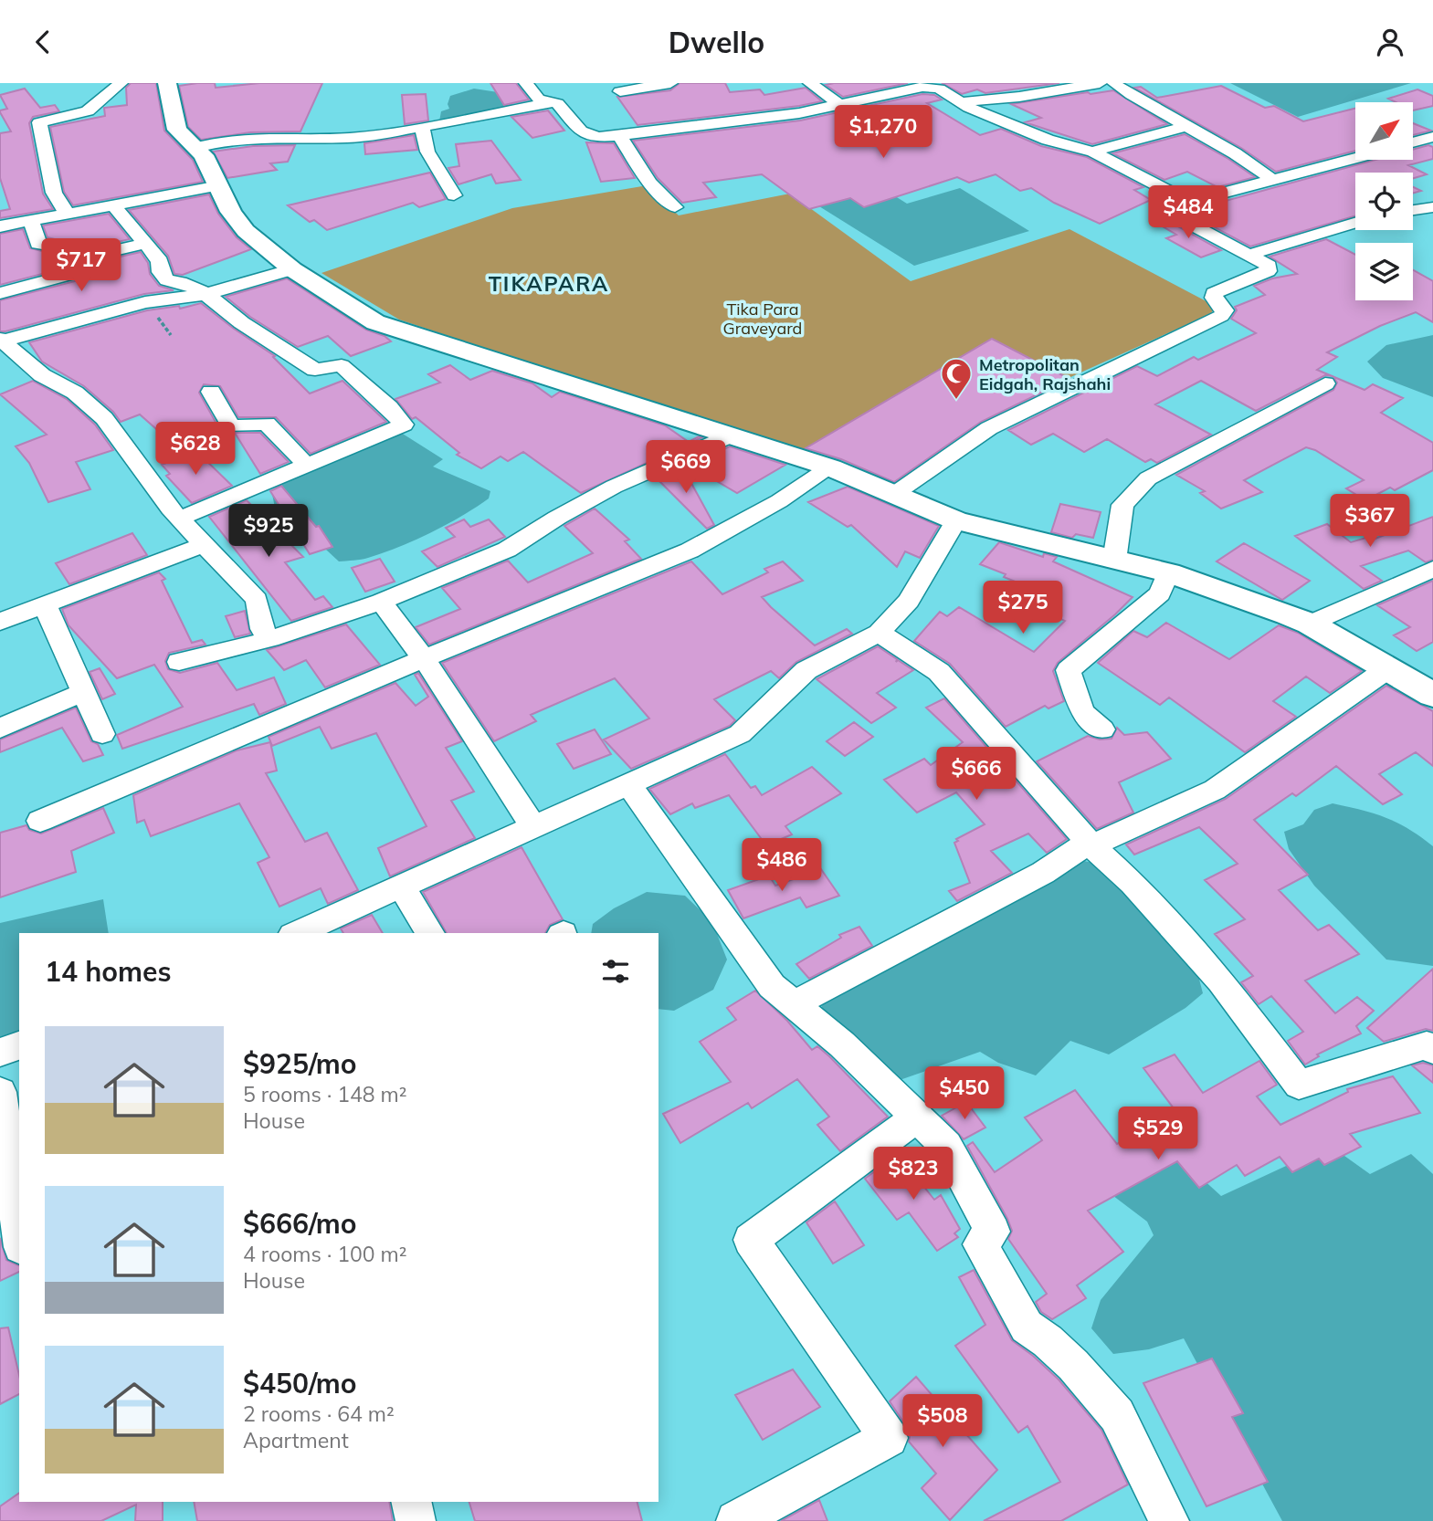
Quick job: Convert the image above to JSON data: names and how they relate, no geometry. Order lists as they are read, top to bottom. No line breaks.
{"districts":["TIKAPARA"],"parks":["Tika Para Graveyard"],"places":{"mosque":["Metropolitan Eidgah, Rajshahi"]},"north":"top right","page":{"header":"Dwello","price":["$1,270","$484","$717","$628","$669","$367","$925","$275","$666","$486","$450","$529","$823","$508"],"heading":"14 homes","list":[{"name":"$925/mo","note":"5 rooms · 148 m² · House"},{"name":"$666/mo","note":"4 rooms · 100 m² · House"},{"name":"$450/mo","note":"2 rooms · 64 m² · Apartment"}]}}
